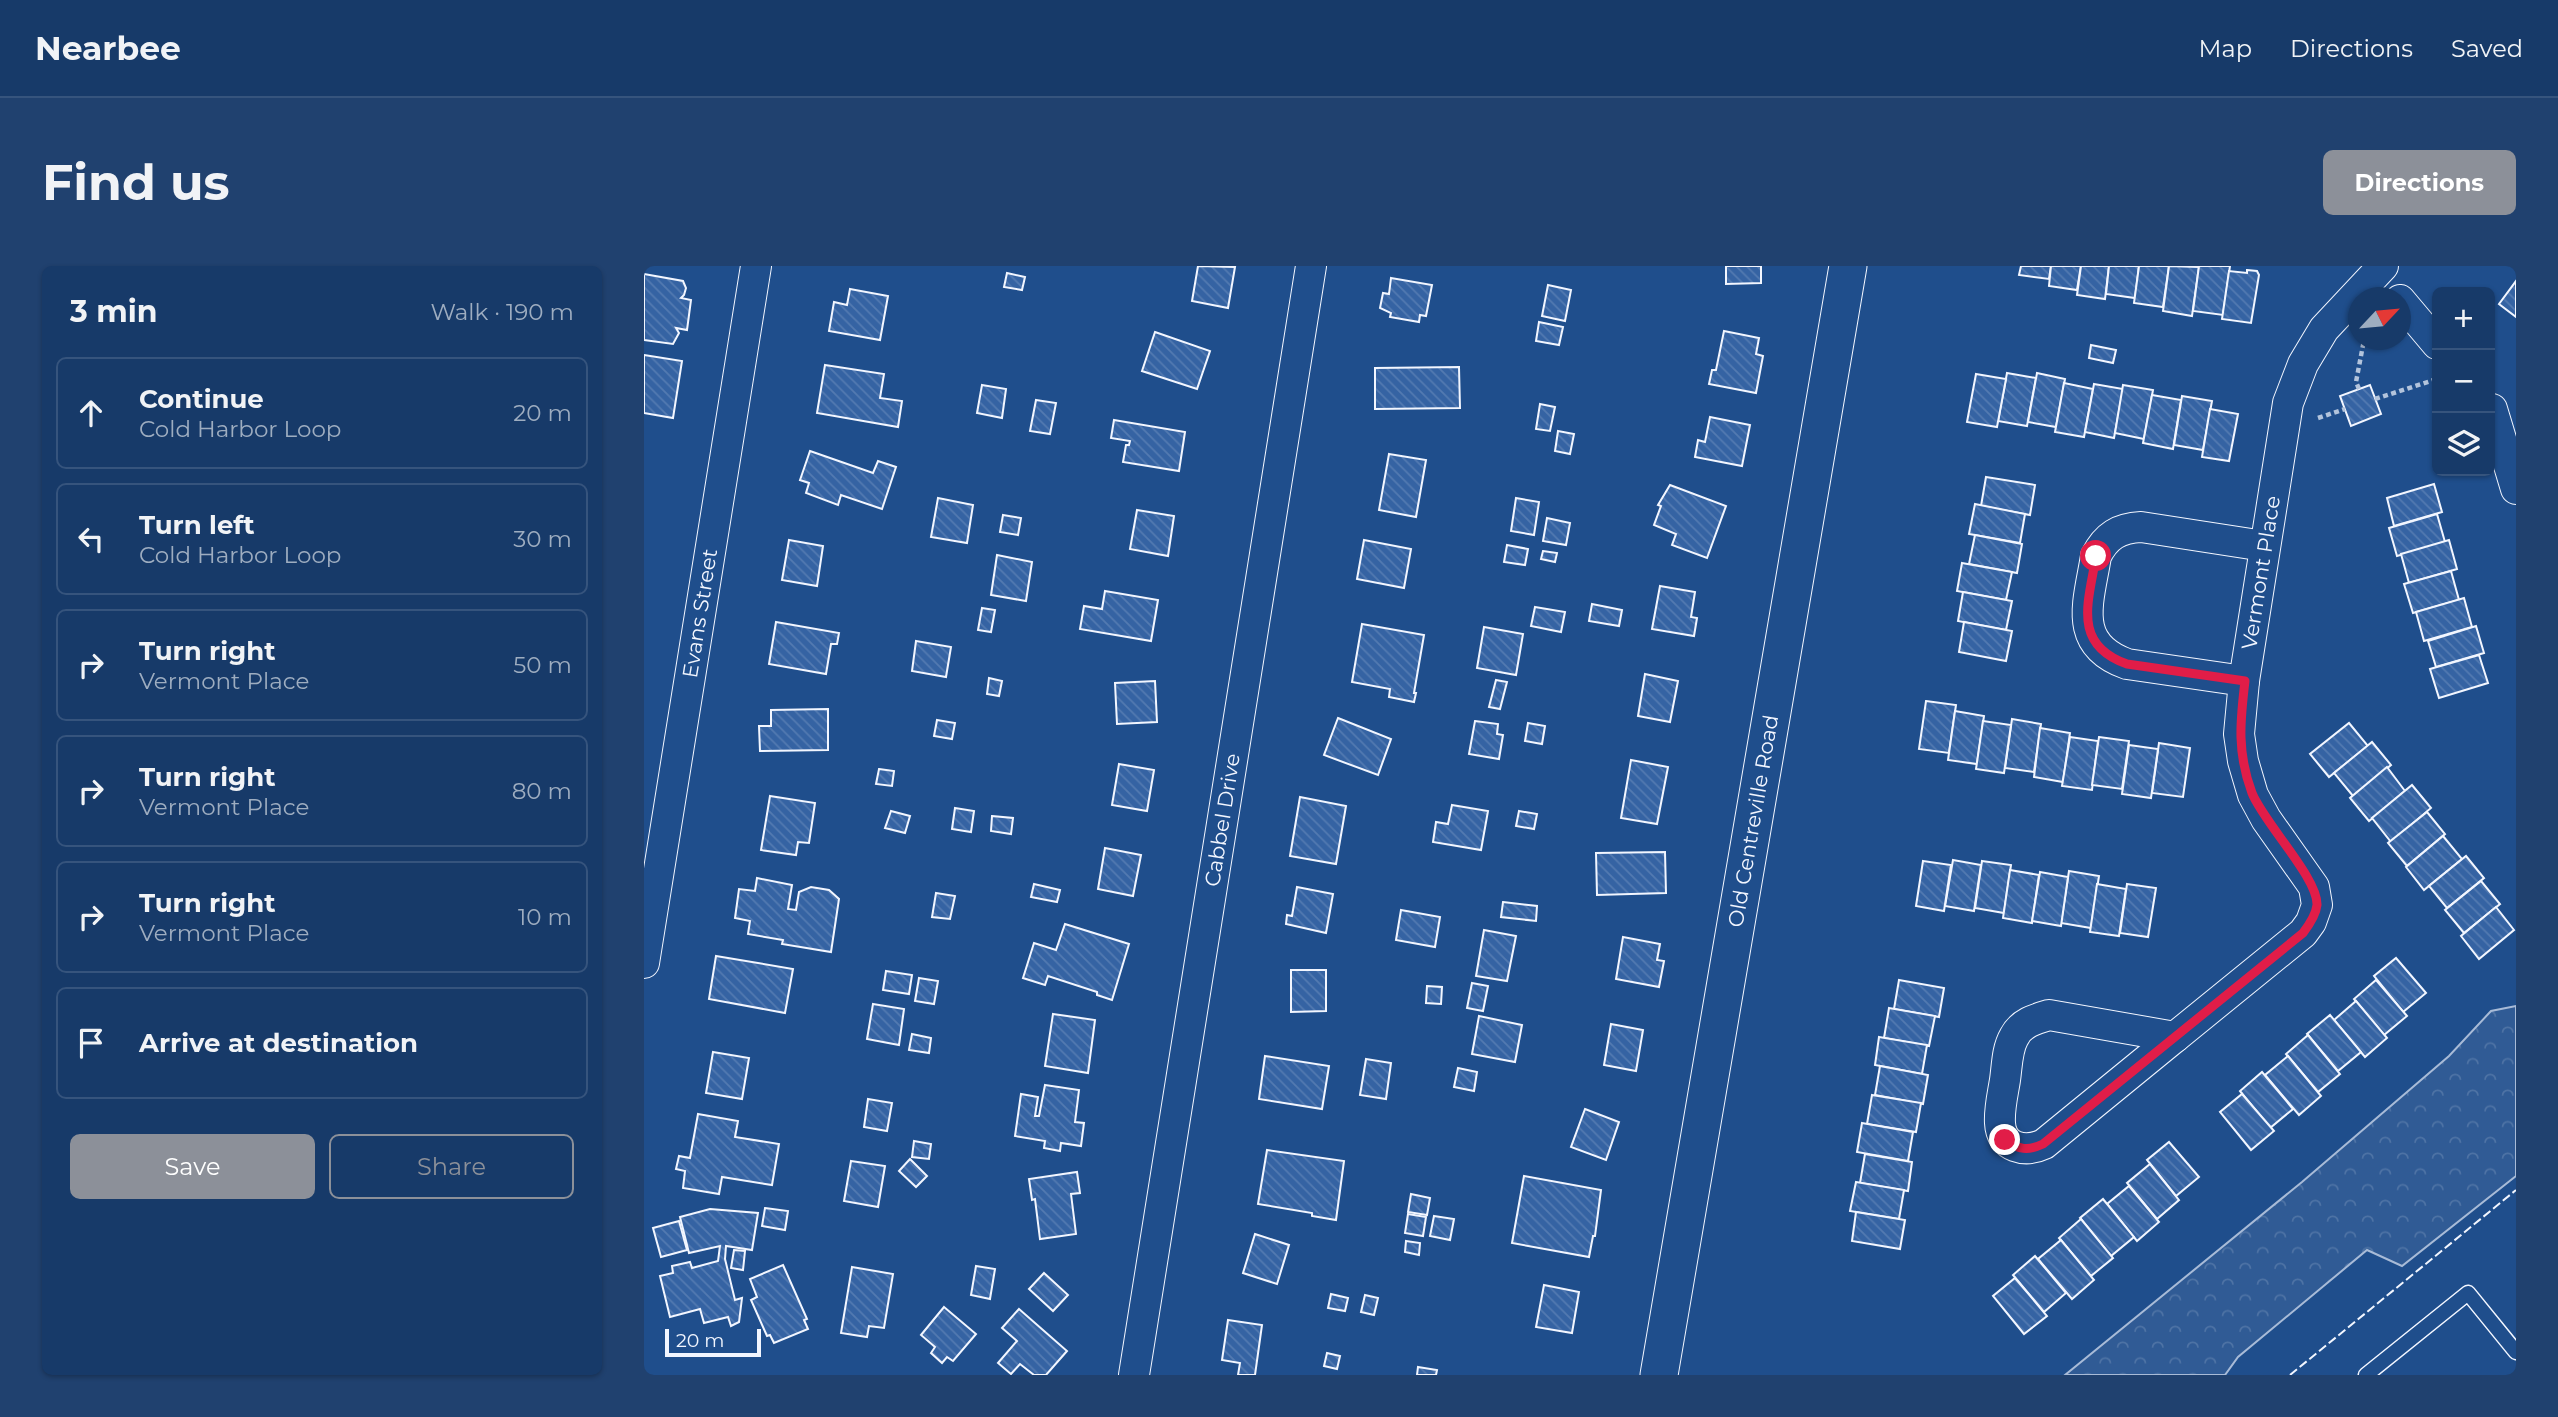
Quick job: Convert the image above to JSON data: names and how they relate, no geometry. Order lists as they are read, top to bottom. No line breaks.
{"streets":{"street":["Vermont Place","Evans Street","Cabbel Drive","Old Centreville Road"]},"scale_bar":"20 m","north":"top right","page":{"header":"Nearbee","nav":["Map","Directions","Saved"],"buttons":["Directions",["Save","Share"]],"title":"Find us","heading":["3 min","Walk · 190 m"],"map_buttons":["+","−"],"list":[["Continue","Cold Harbor Loop","20 m"],["Turn left","Cold Harbor Loop","30 m"],["Turn right","Vermont Place","50 m"],["Turn right","Vermont Place","80 m"],["Turn right","Vermont Place","10 m"],"Arrive at destination"],"scale":"20 m"}}
